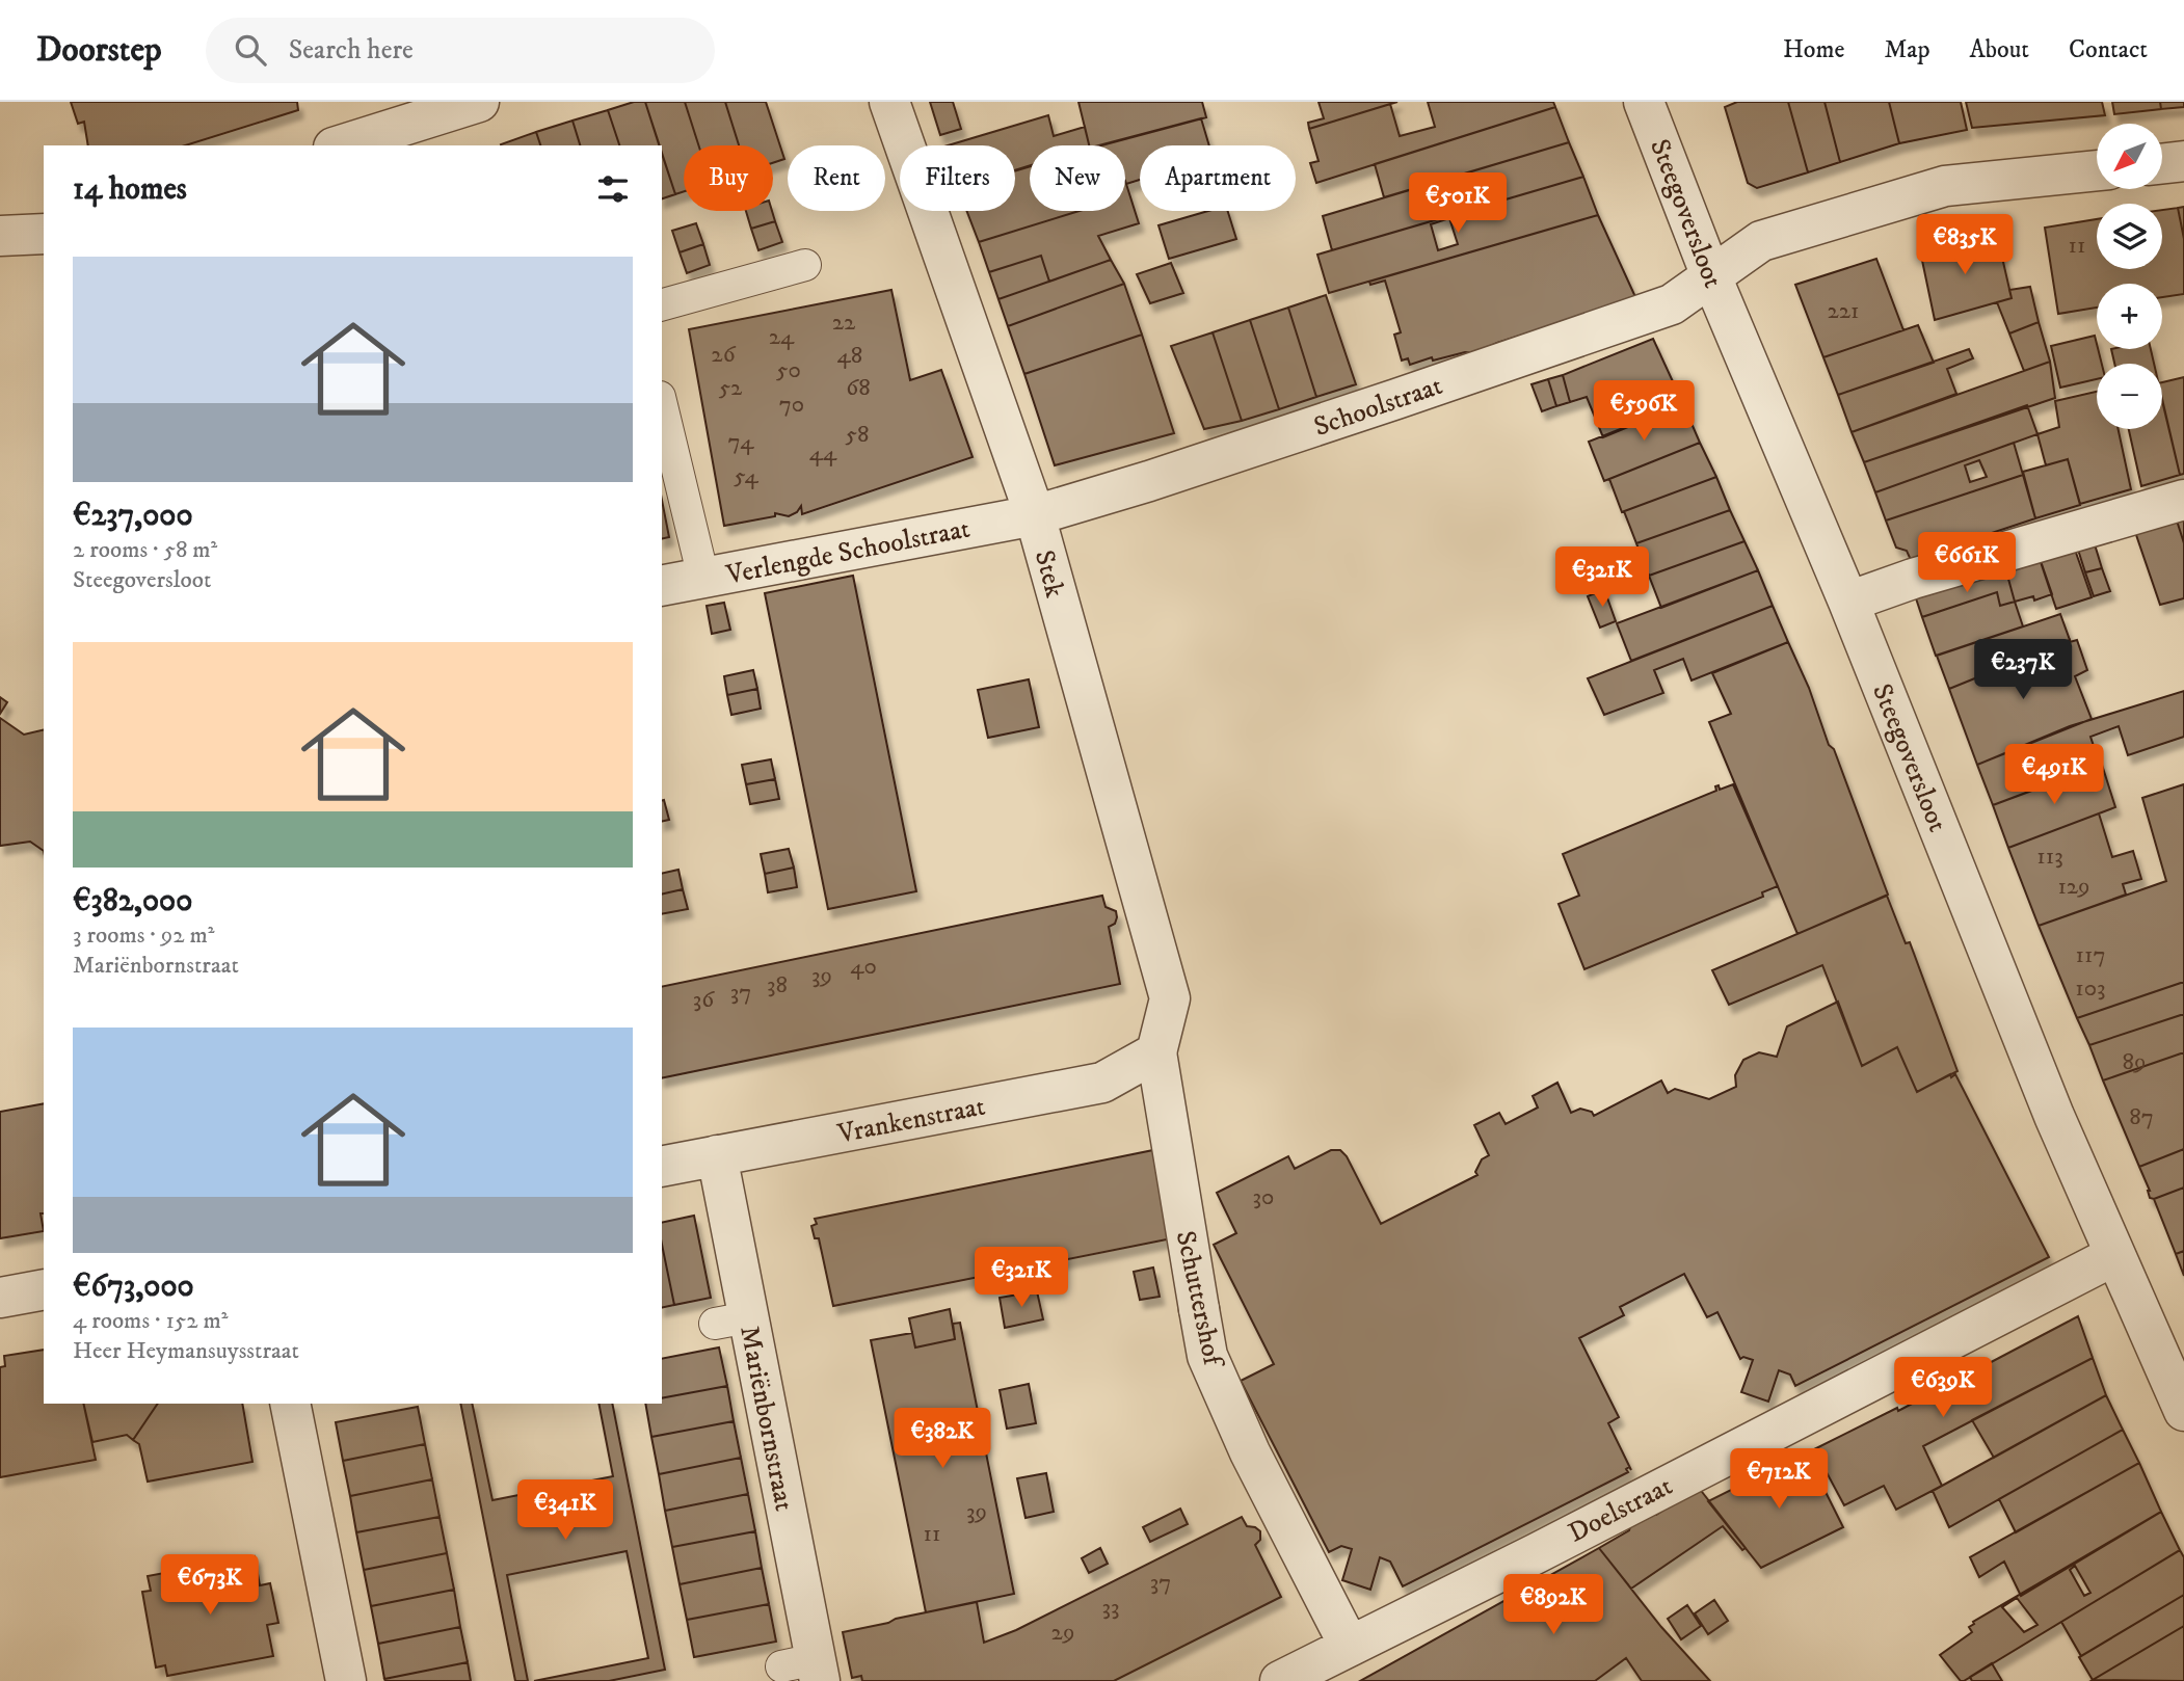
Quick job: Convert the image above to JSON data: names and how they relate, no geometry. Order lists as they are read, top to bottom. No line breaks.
{"streets":{"street":["Steegoversloot","Schoolstraat","Verlengde Schoolstraat","Stek","Vrankenstraat","Schuttershof","Mariënbornstraat","Doelstraat"]},"crossings":[["Steegoversloot","Schoolstraat"],["Steegoversloot","Doelstraat"],["Schoolstraat","Verlengde Schoolstraat"],["Schoolstraat","Stek"],["Verlengde Schoolstraat","Stek"],["Stek","Vrankenstraat"],["Stek","Schuttershof"],["Vrankenstraat","Schuttershof"],["Vrankenstraat","Mariënbornstraat"],["Schuttershof","Doelstraat"]],"house_numbers":["11","221","22","24","26","48","50","52","68","70","58","74","44","54","113","129","117","40","39","38","103","37","36","89","87","30","39","11","37","33","29"],"north":"bottom left","page":{"header":"Doorstep","search":"Search here","nav":["Home","Map","About","Contact"],"map_buttons":["+","−"],"chip":["Buy","Rent","Filters","New","Apartment"],"heading":"14 homes","price":["€501K","€835K","€596K","€661K","€321K","€237K","€491K","€321K","€639K","€382K","€712K","€341K","€673K","€892K"],"list":[{"name":"€237,000","note":"2 rooms · 58 m² · Steegoversloot"},{"name":"€382,000","note":"3 rooms · 92 m² · Mariënbornstraat"},{"name":"€673,000","note":"4 rooms · 152 m² · Heer Heymansuysstraat"}]}}
